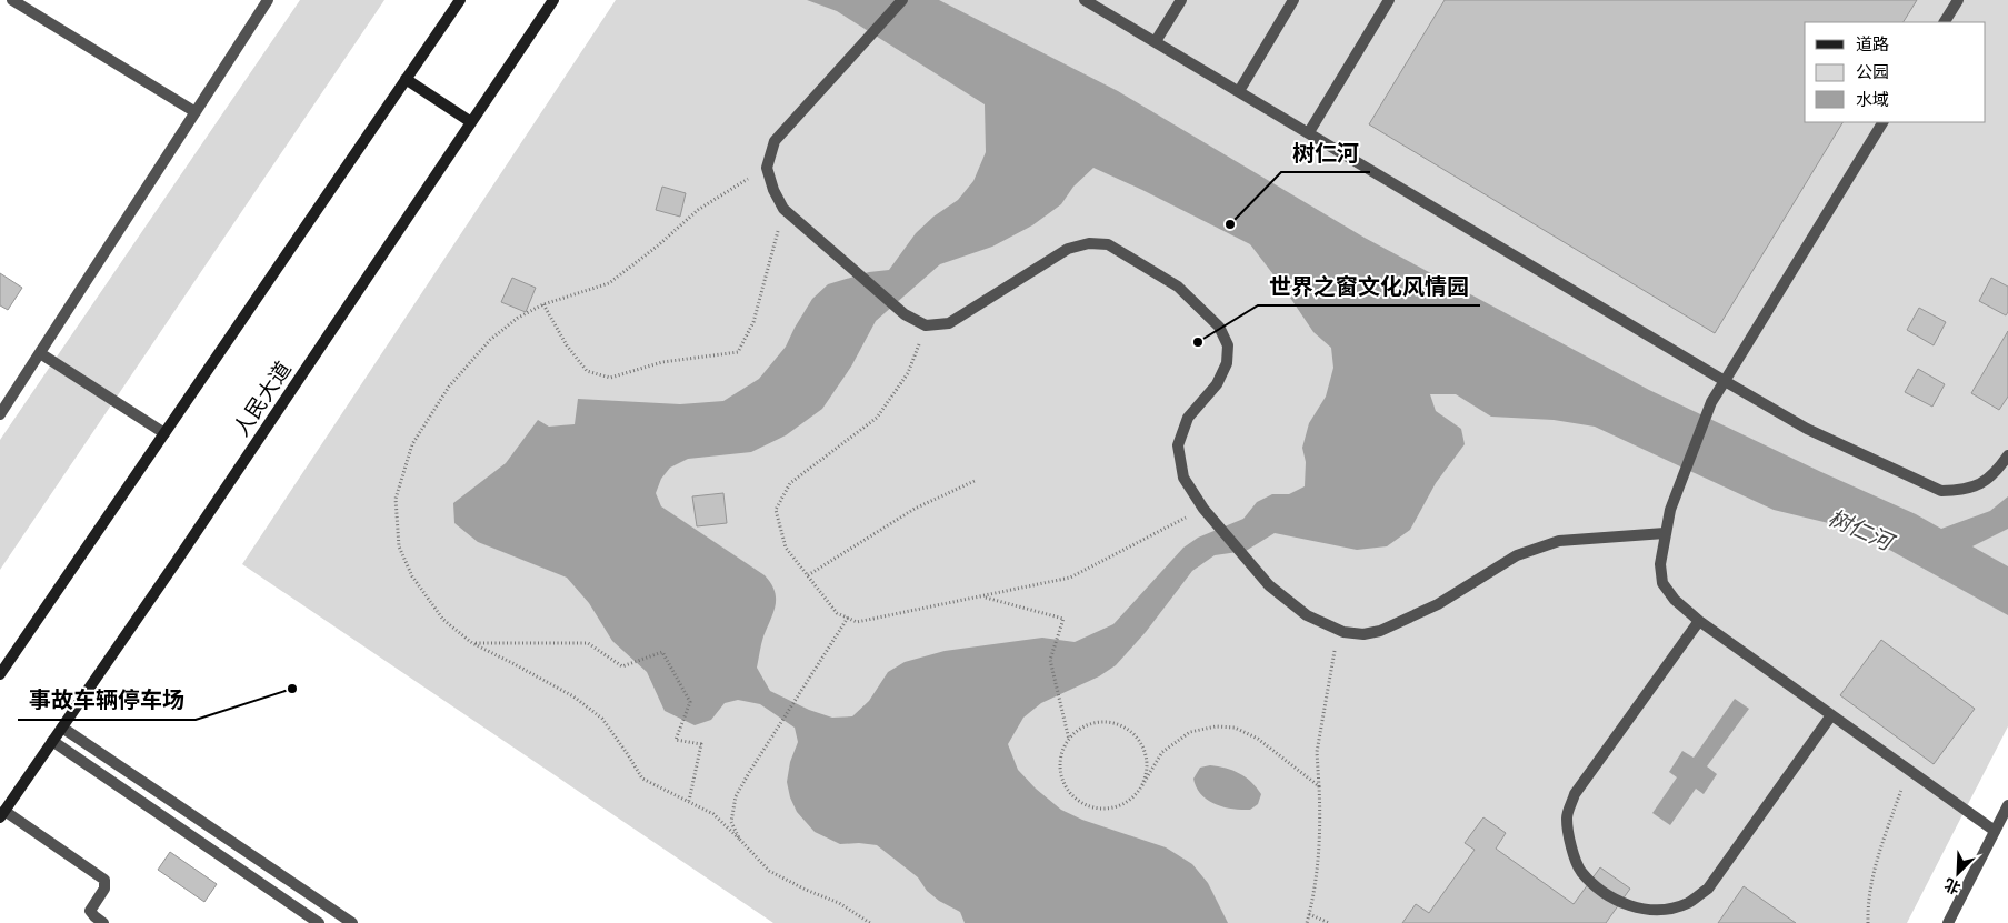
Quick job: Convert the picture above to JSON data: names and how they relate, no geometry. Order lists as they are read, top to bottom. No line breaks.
{"streets":{"main road":["人民大道"]},"water":["树仁河"],"places":["树仁河","世界之窗文化风情园","事故车辆停车场"],"legend":["道路","公园","水域"],"north":"bottom left"}
